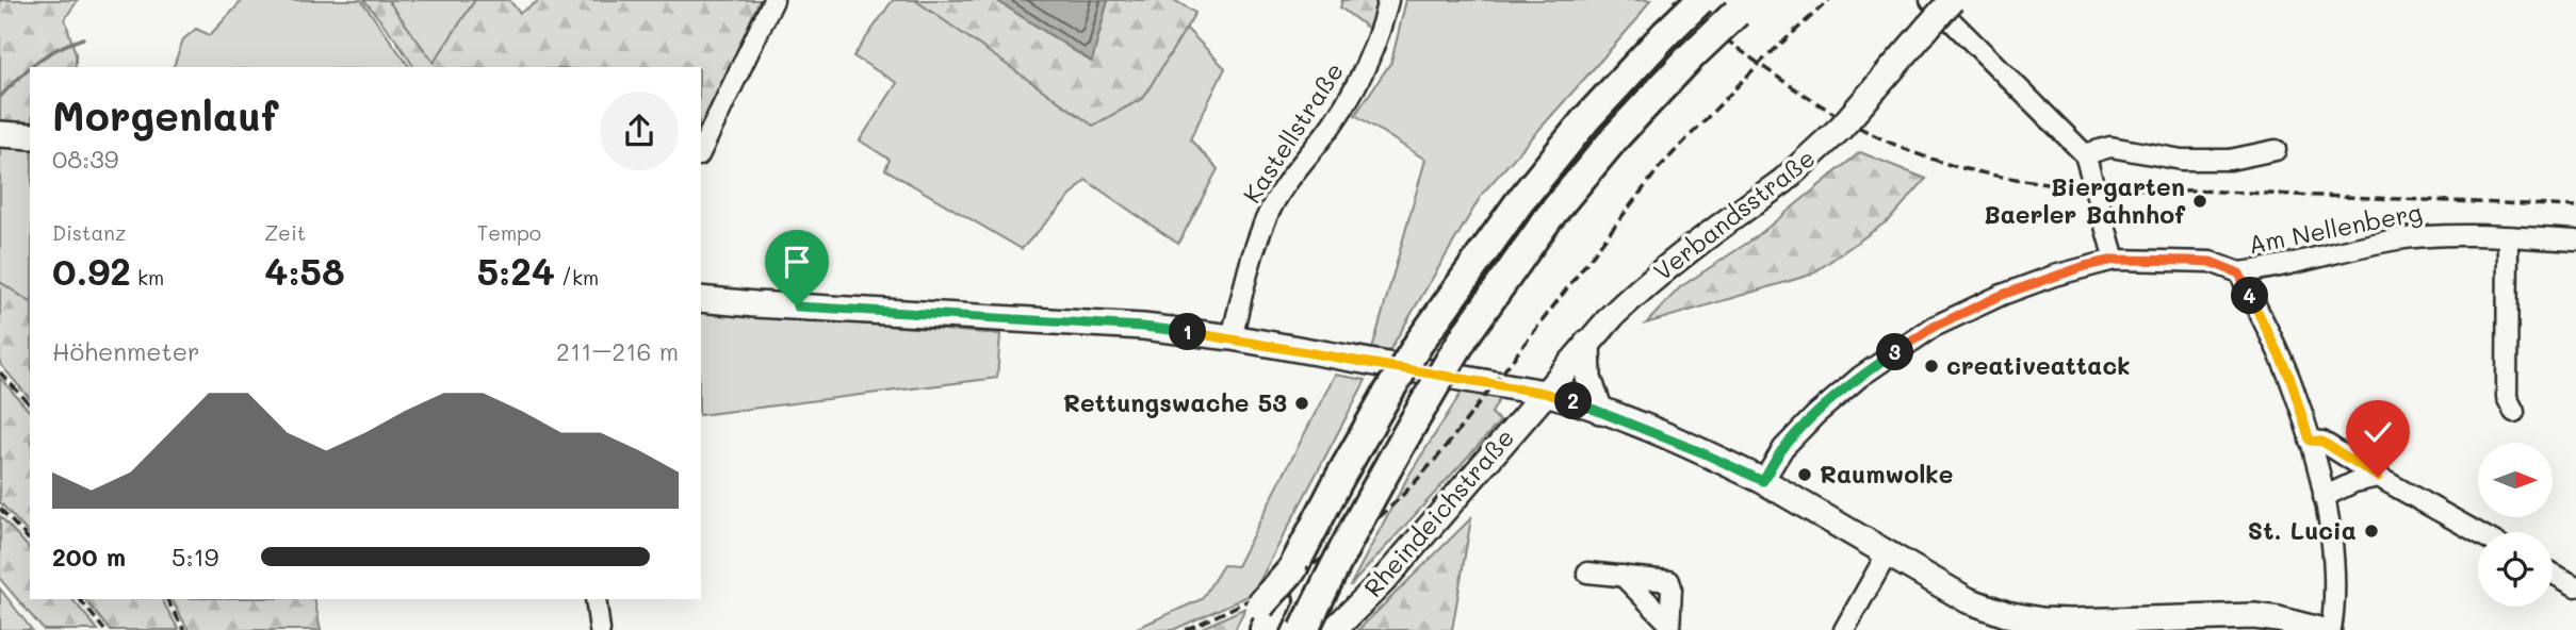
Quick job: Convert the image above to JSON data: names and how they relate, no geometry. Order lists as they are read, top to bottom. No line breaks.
{"streets":{"main road":["Verbandsstraße","Rheindeichstraße"],"street":["Kastellstraße","Am Nellenberg"]},"crossings":[["Verbandsstraße","Rheindeichstraße"]],"places":["Biergarten Baerler Bahnhof","creativeattack","Rettungswache 53","Raumwolke","St. Lucia"],"north":"right","page":{"heading":["Morgenlauf","08:39"],"stats":[["Distanz","0.92 km"],["Zeit","4:58"],["Tempo","5:24 /km"]],"pins":["4","1","3","2"],"chart":["Höhenmeter","211–216 m"],"list":[{"name":"200 m","note":"5:19"}]}}
